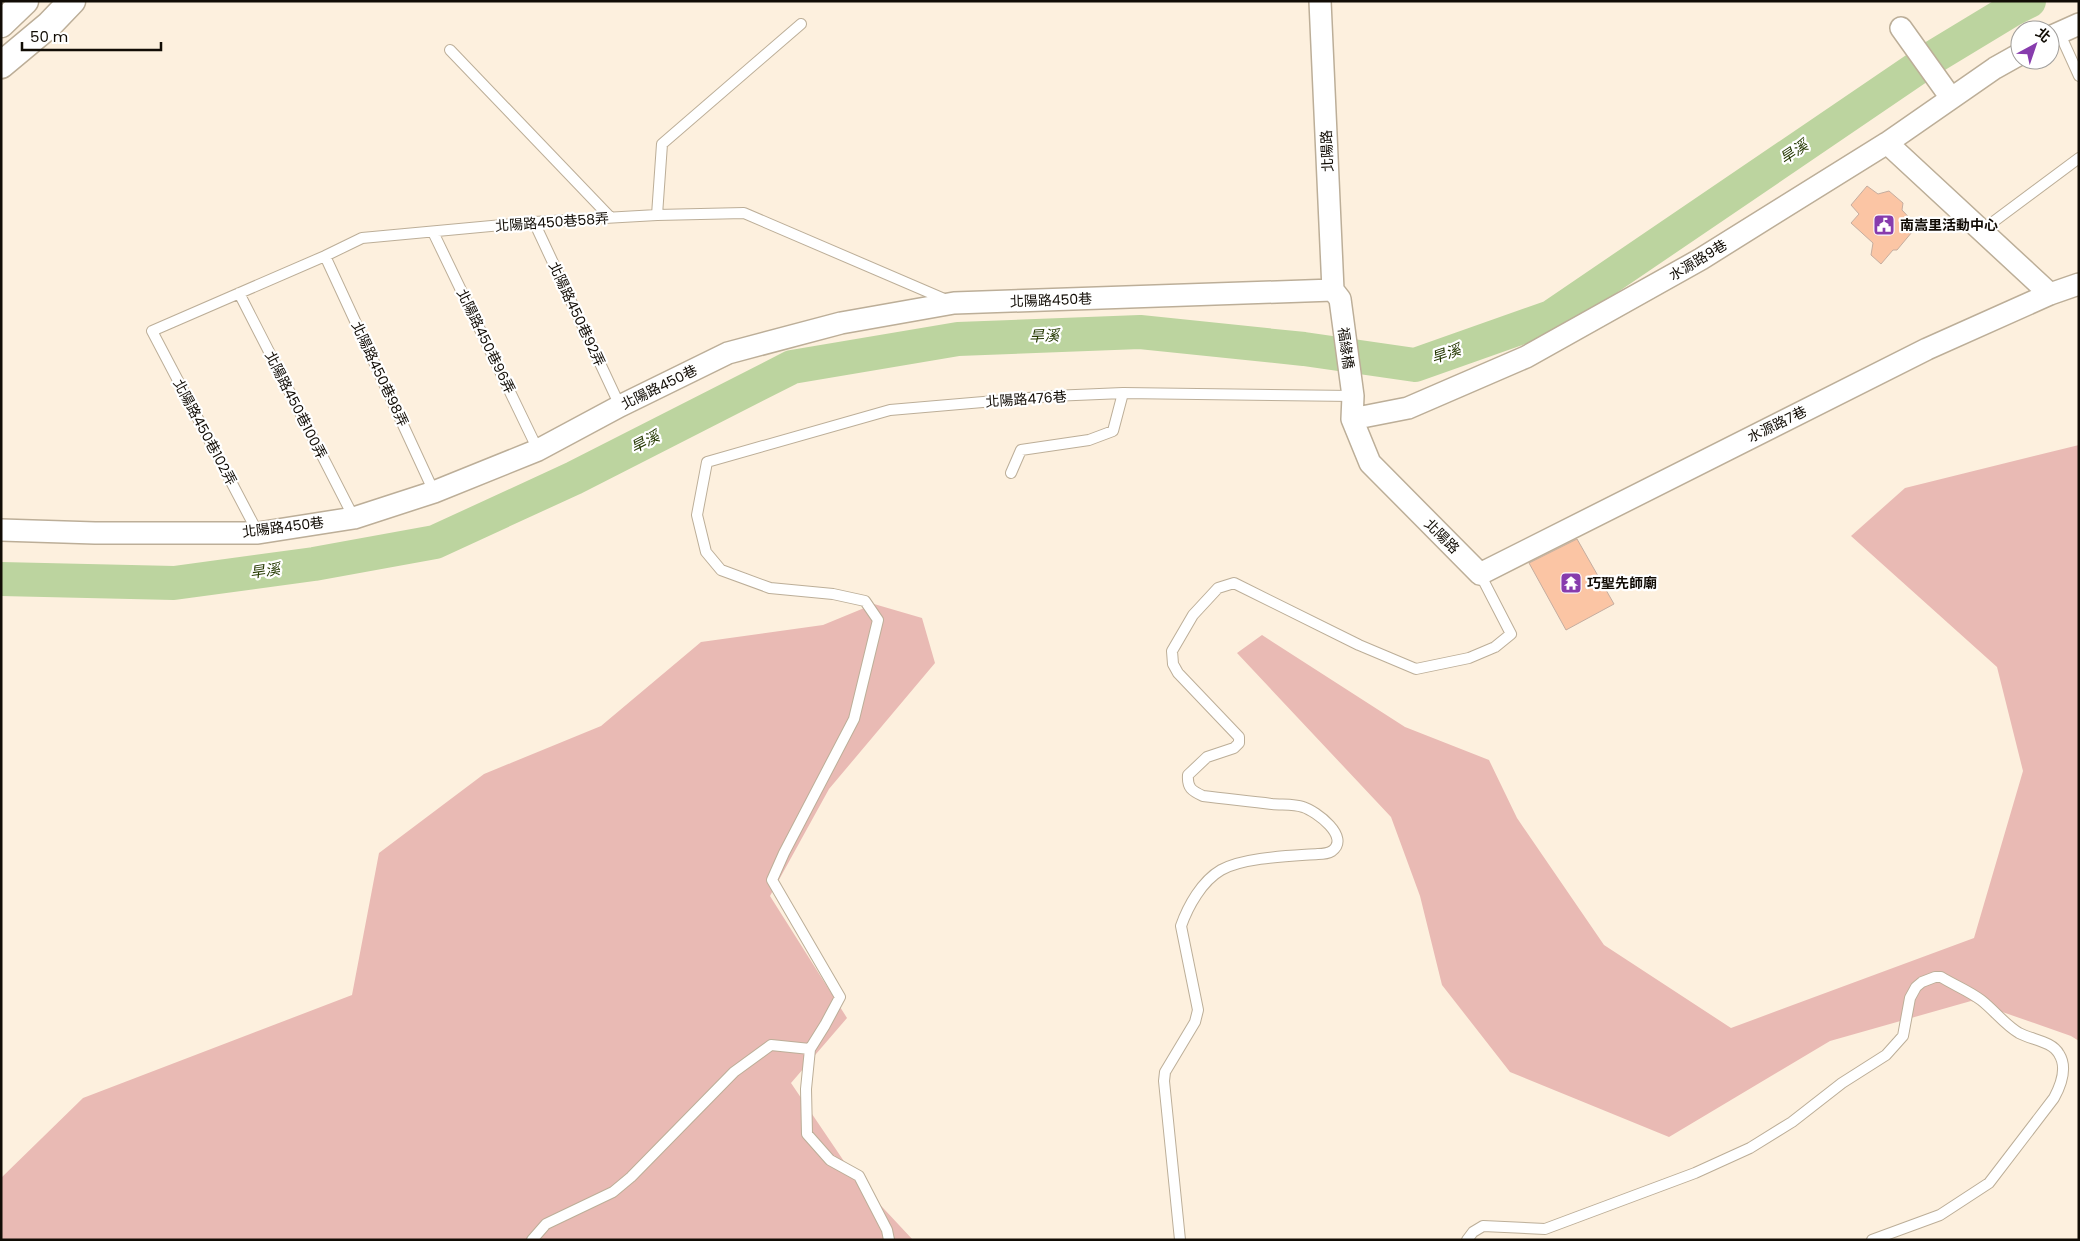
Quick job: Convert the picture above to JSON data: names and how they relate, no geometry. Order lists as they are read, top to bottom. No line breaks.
{"streets":{"street":["北陽路","水源路9巷","北陽路450巷","福緣橋","水源路7巷"],"lane":["北陽路450巷58弄","北陽路450巷92弄","北陽路450巷96弄","北陽路450巷98弄","北陽路476巷","北陽路450巷100弄","北陽路450巷102弄"]},"crossings":[["北陽路","水源路9巷"],["北陽路","北陽路450巷"],["北陽路","福緣橋"],["北陽路","北陽路476巷"],["北陽路","水源路7巷"],["北陽路450巷58弄","北陽路450巷"],["北陽路450巷58弄","北陽路450巷92弄"],["北陽路450巷58弄","北陽路450巷96弄"],["北陽路450巷58弄","北陽路450巷98弄"],["北陽路450巷58弄","北陽路450巷100弄"],["北陽路450巷58弄","北陽路450巷102弄"],["北陽路450巷","北陽路450巷92弄"],["北陽路450巷","北陽路450巷96弄"],["北陽路450巷","福緣橋"],["北陽路450巷","北陽路450巷98弄"],["北陽路450巷","北陽路450巷100弄"],["北陽路450巷","北陽路450巷102弄"],["福緣橋","北陽路476巷"]],"water":["旱溪"],"places":{"public building":["南嵩里活動中心"],"temple":["巧聖先師廟"]},"scale_bar":"50 m","north":"top right"}
